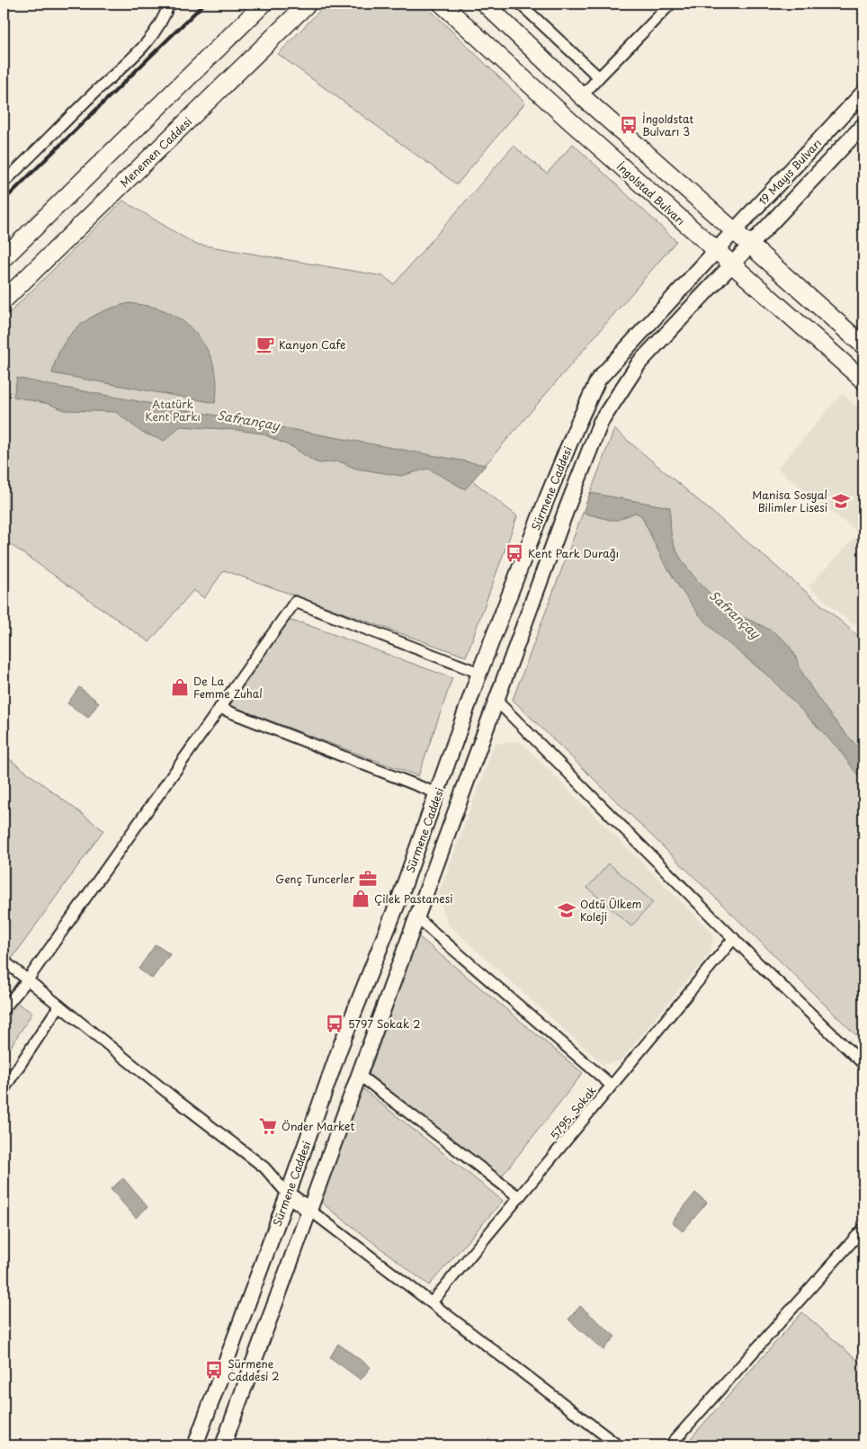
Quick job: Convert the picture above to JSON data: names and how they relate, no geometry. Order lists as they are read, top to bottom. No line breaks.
{"streets":{"main road":["Menemen Caddesi","19 Mayıs Bulvarı","İngolstad Bulvarı","Sürmene Caddesi"],"street":["5795. Sokak"]},"crossings":[["19 Mayıs Bulvarı","İngolstad Bulvarı"],["19 Mayıs Bulvarı","Sürmene Caddesi"],["İngolstad Bulvarı","Sürmene Caddesi"]],"water":["Safrançay"],"parks":["Atatürk Kent Parkı"],"places":{"bus stop":["İngoldstat Bulvarı 3","Kent Park Durağı","5797 Sokak 2","Sürmene Caddesi 2"],"cafe":["Kanyon Cafe"],"school or university":["Manisa Sosyal Bilimler Lisesi","Odtü Ülkem Koleji"],"shop":["De La Femme Zuhal","Çilek Pastanesi"],"office":["Genç Tuncerler"],"supermarket":["Önder Market"]}}
